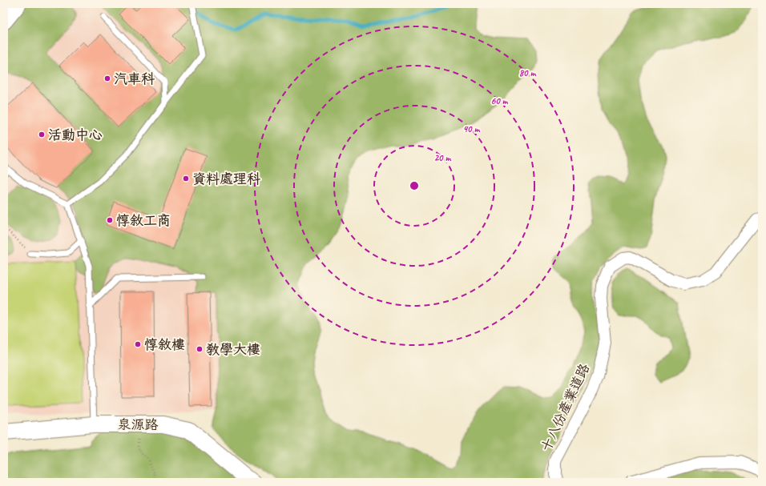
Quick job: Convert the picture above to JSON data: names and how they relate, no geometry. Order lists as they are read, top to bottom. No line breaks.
{"streets":{"street":["十八份產業道路","泉源路"]},"places":["汽車科","活動中心","資料處理科","惇敘工商","惇敘樓","教學大樓"],"rings":["80 m","60 m","40 m","20 m"]}
